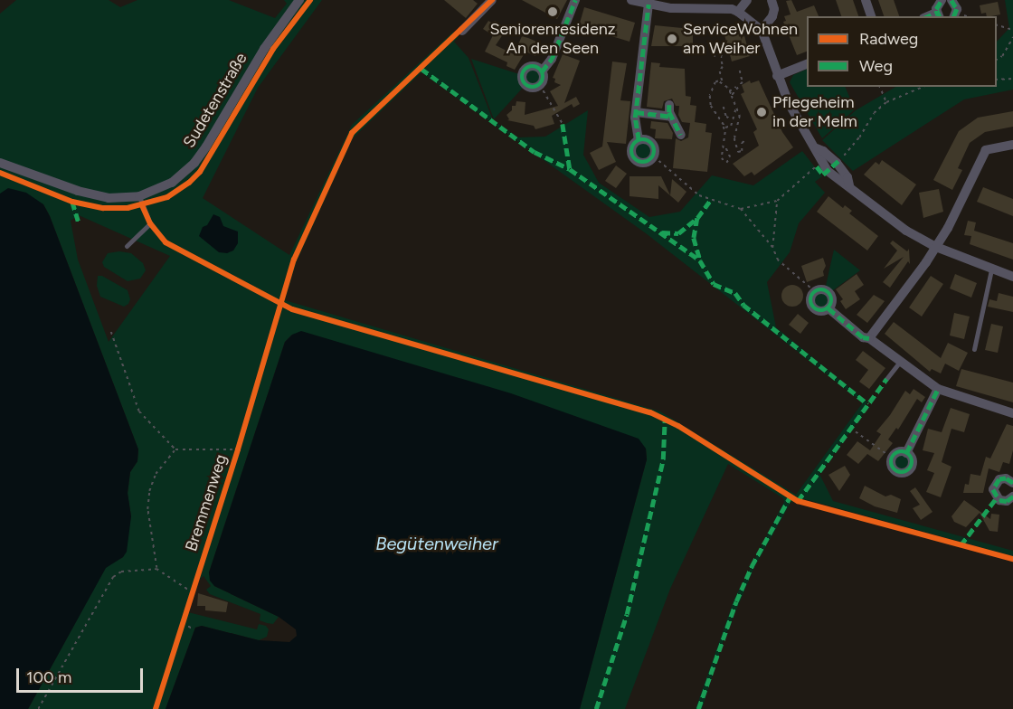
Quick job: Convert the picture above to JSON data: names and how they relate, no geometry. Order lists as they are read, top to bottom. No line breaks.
{"streets":{"street":["Sudetenstraße"],"cycle path":["Bremmenweg"]},"water":["Begütenweiher"],"places":["Seniorenresidenz An den Seen","ServiceWohnen am Weiher","Pflegeheim in der Melm"],"legend":["Radweg","Weg"],"scale_bar":"100 m"}
